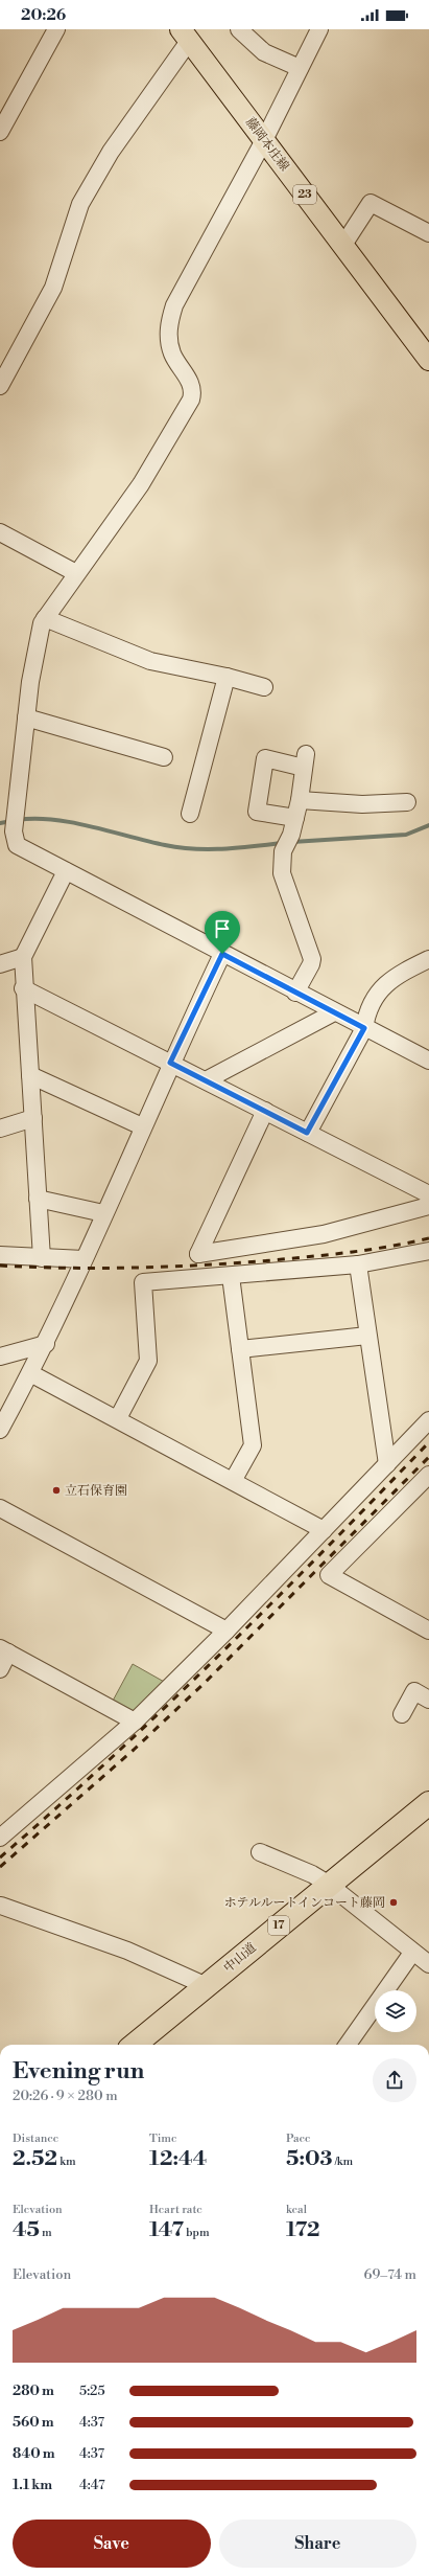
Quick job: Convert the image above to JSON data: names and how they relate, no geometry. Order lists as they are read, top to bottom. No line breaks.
{"streets":{"highway":["17","中山道"],"main road":["藤岡本庄線","23"]},"places":["立石保育園","ホテルルートインコート藤岡"],"page":{"status":"20:26","heading":["Evening run","20:26 · 9 × 280 m"],"stats":[["Distance","2.52 km"],["Time","12:44"],["Pace","5:03 /km"],["Elevation","45 m"],["Heart rate","147 bpm"],["kcal","172"]],"chart":["Elevation","69–74 m"],"list":[{"name":"280 m","note":"5:25"},{"name":"560 m","note":"4:37"},{"name":"840 m","note":"4:37"},{"name":"1.1 km","note":"4:47"}],"buttons":["Save","Share"]}}
